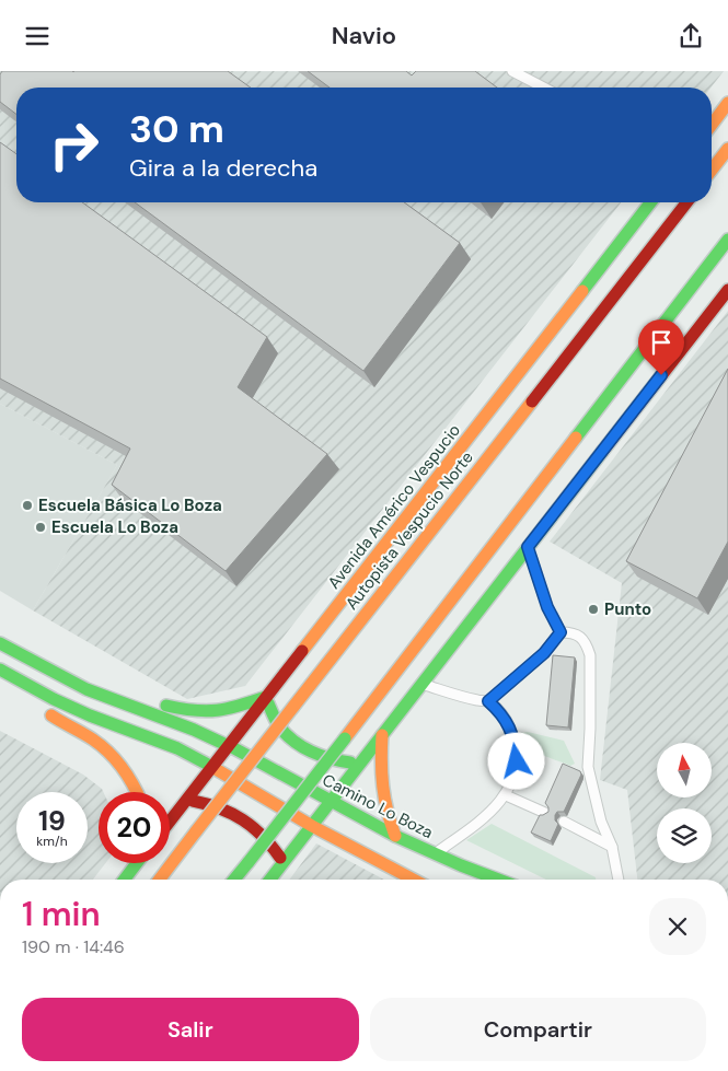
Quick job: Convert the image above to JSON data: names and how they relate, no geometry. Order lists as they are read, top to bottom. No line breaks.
{"streets":{"main road":["Avenida Américo Vespucio","Autopista Vespucio Norte","Camino Lo Boza"]},"crossings":[["Avenida Américo Vespucio","Camino Lo Boza"]],"places":["Escuela Básica Lo Boza","Escuela Lo Boza","Punto"],"north":"top","page":{"header":"Navio","turn":["30 m","Gira a la derecha"],"speed":"19 km/h","limit":"20","heading":["1 min","190 m · 14:46"],"buttons":["Salir","Compartir"]}}
